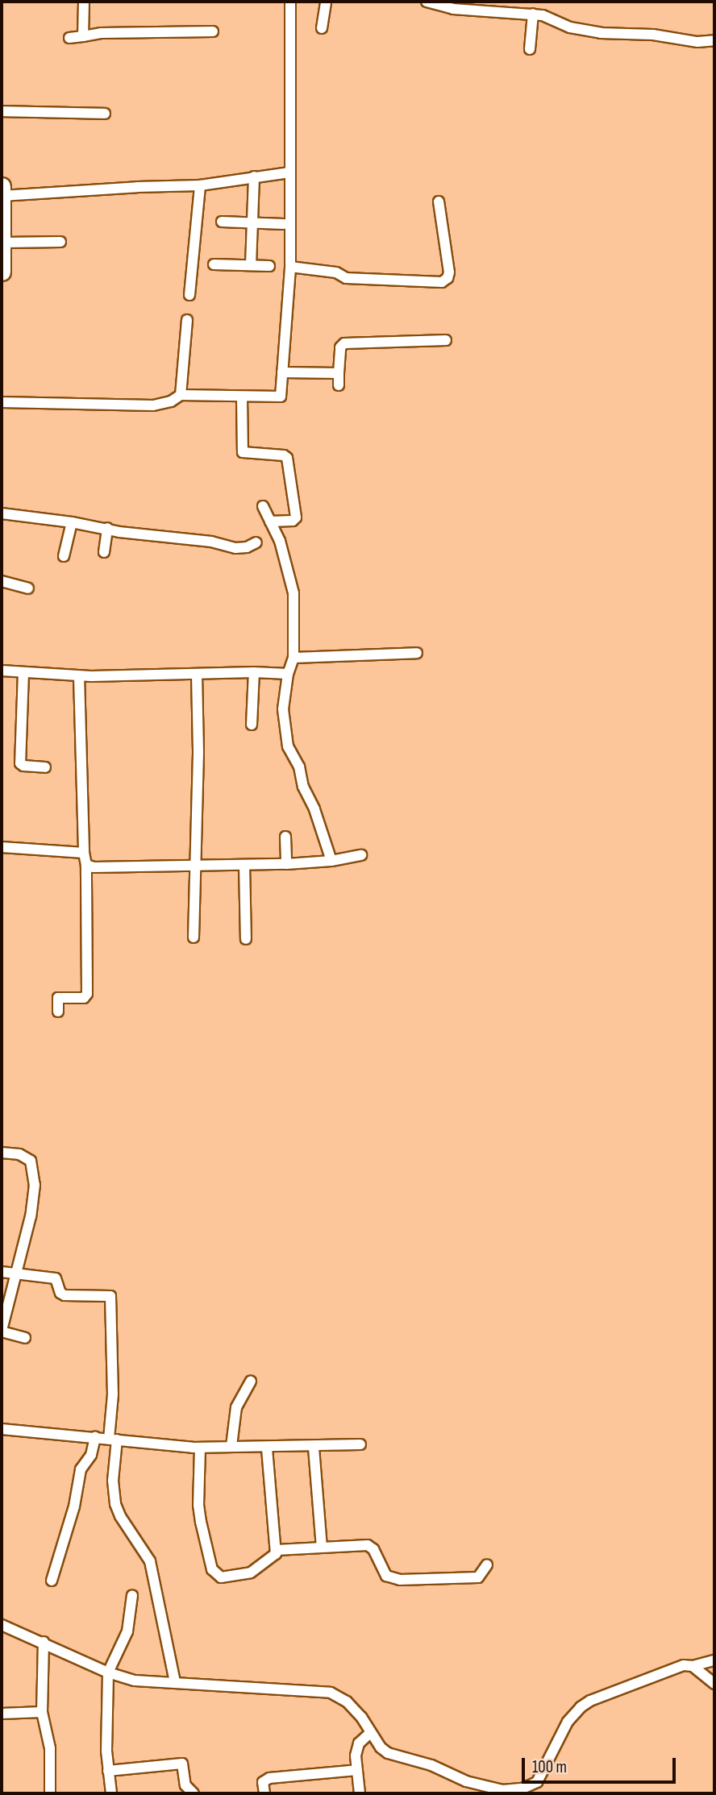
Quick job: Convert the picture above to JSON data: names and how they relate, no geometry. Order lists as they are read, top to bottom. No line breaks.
{"scale_bar":"100 m"}
